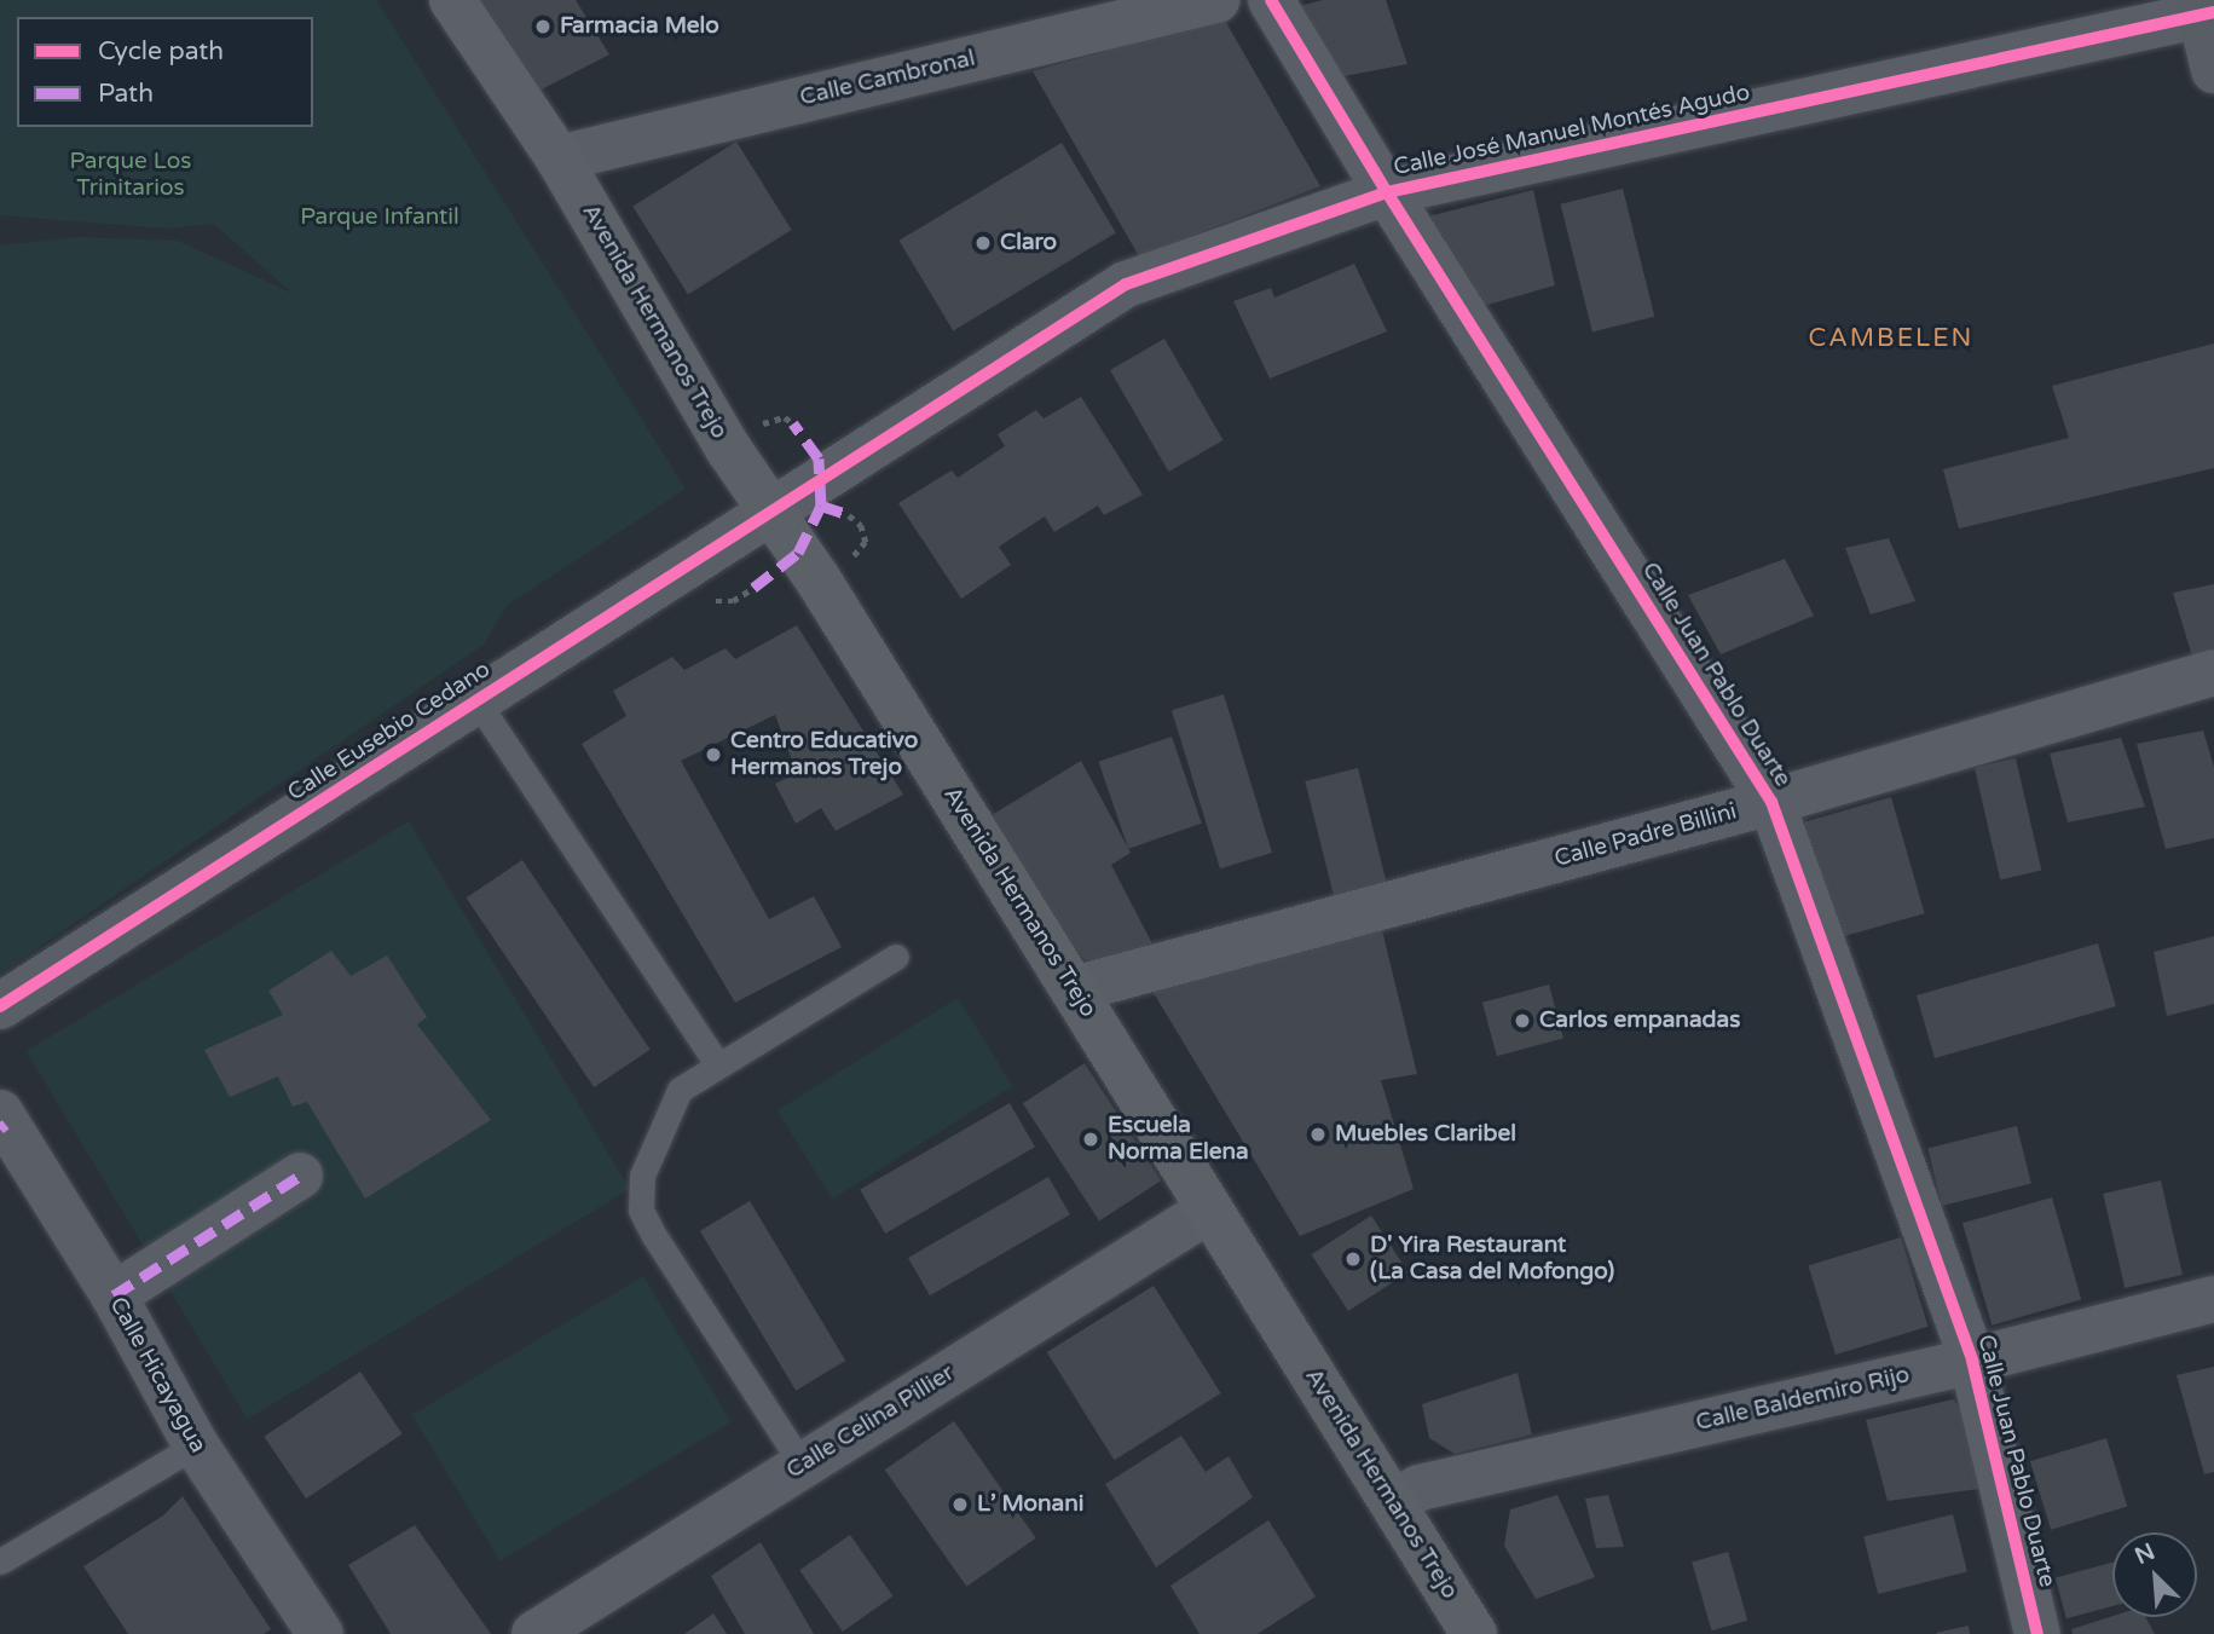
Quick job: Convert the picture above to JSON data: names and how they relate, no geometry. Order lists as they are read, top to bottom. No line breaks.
{"streets":{"main road":["Avenida Hermanos Trejo"],"street":["Calle Cambronal","Calle José Manuel Montés Agudo","Calle Juan Pablo Duarte","Calle Eusebio Cedano","Calle Padre Billini","Calle Hicayagua","Calle Baldemiro Rijo","Calle Celina Pillier"]},"crossings":[["Calle Cambronal","Avenida Hermanos Trejo"],["Calle José Manuel Montés Agudo","Avenida Hermanos Trejo"],["Calle José Manuel Montés Agudo","Calle Juan Pablo Duarte"],["Calle José Manuel Montés Agudo","Calle Eusebio Cedano"],["Avenida Hermanos Trejo","Calle Eusebio Cedano"],["Avenida Hermanos Trejo","Calle Padre Billini"],["Avenida Hermanos Trejo","Calle Baldemiro Rijo"],["Avenida Hermanos Trejo","Calle Celina Pillier"],["Calle Juan Pablo Duarte","Calle Padre Billini"],["Calle Juan Pablo Duarte","Calle Baldemiro Rijo"]],"districts":["CAMBELEN"],"parks":["Parque Los Trinitarios","Parque Infantil"],"places":["Farmacia Melo","Claro","Centro Educativo Hermanos Trejo","Carlos empanadas","Muebles Claribel","Escuela Norma Elena","D' Yira Restaurant (La Casa del Mofongo)","L’ Monani"],"legend":["Cycle path","Path"],"north":"top left"}
